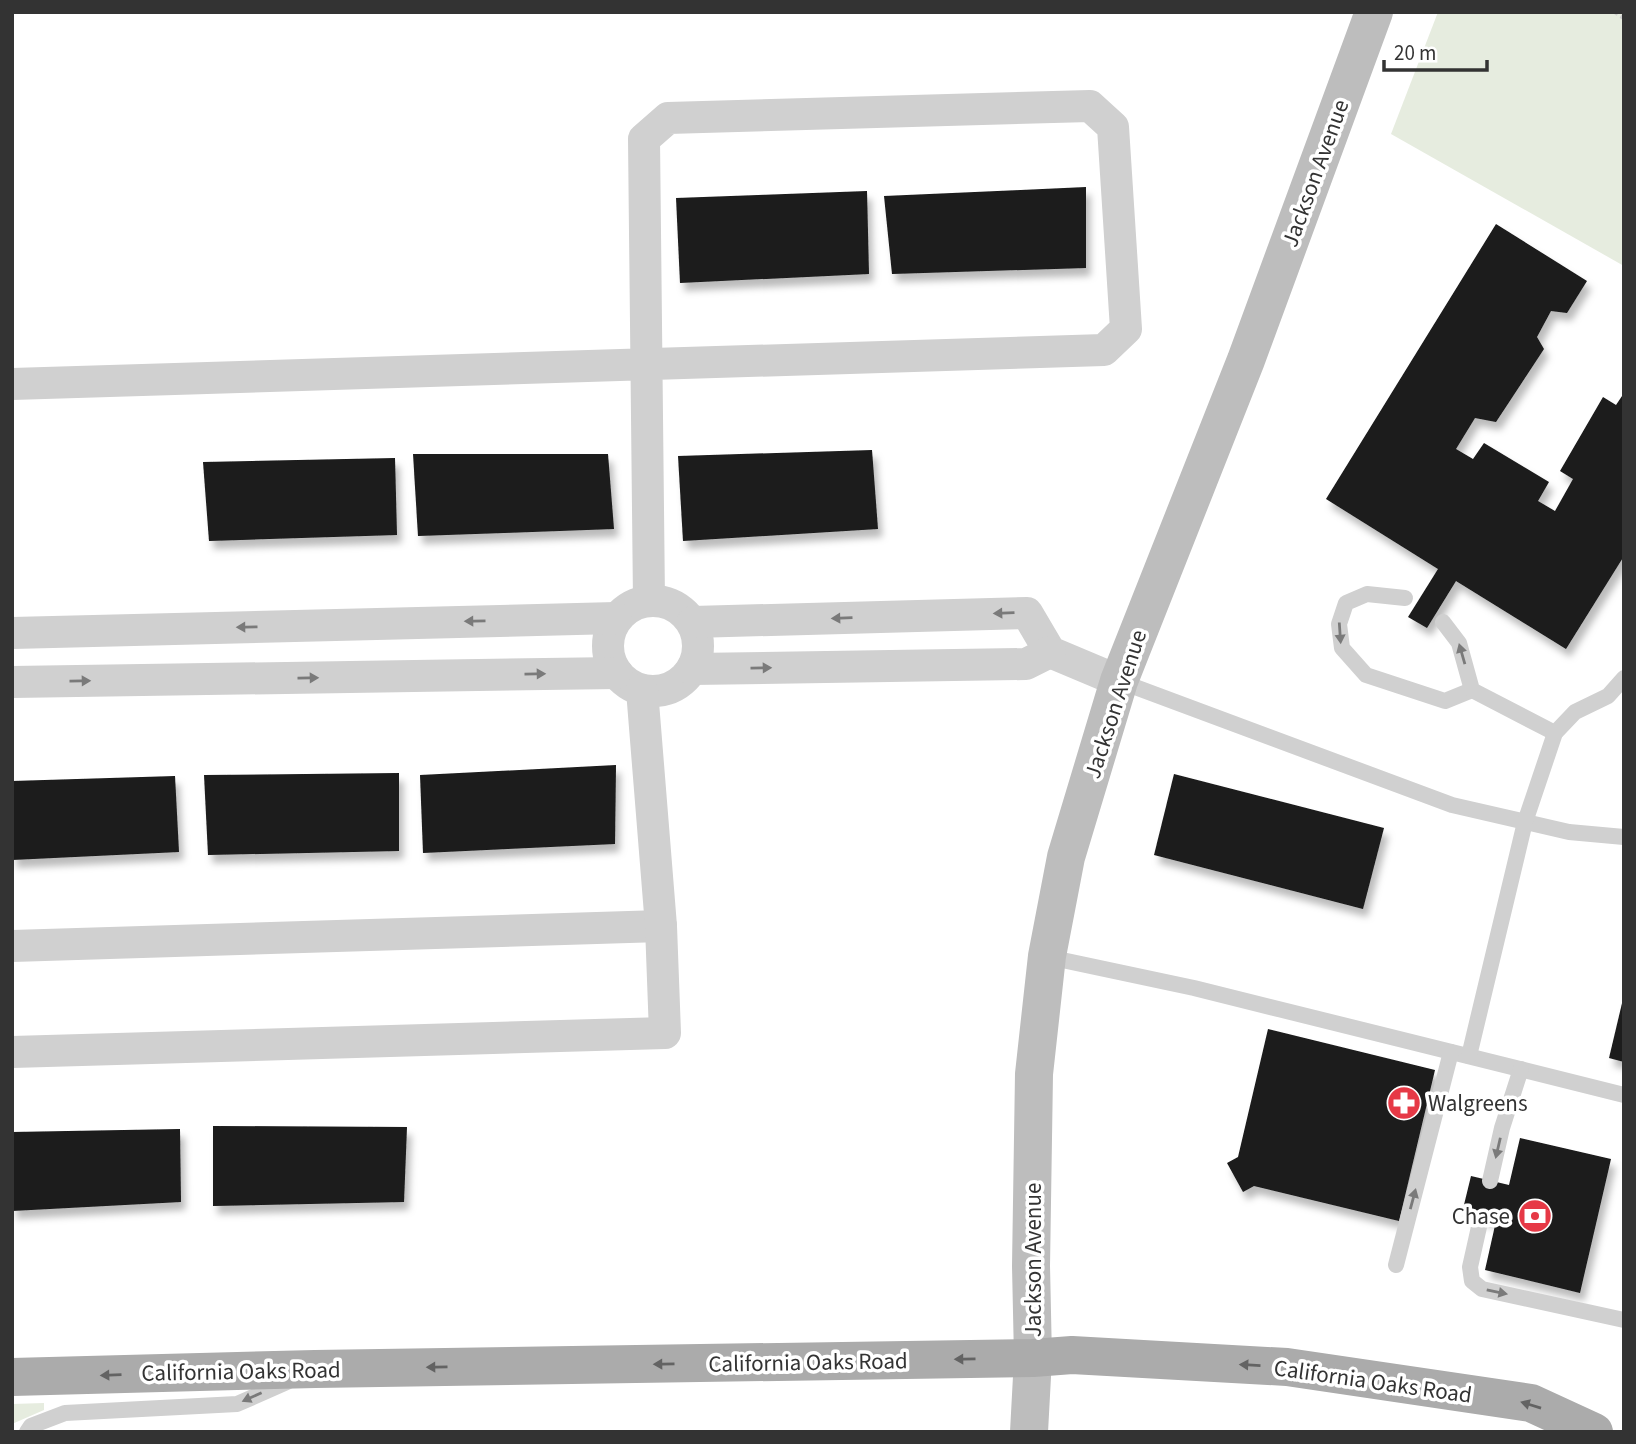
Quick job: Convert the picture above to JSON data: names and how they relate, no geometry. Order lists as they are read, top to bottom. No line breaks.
{"streets":{"main road":["Jackson Avenue","California Oaks Road"]},"crossings":[["Jackson Avenue","California Oaks Road"]],"one_way":["California Oaks Road"],"places":{"pharmacy":["Walgreens"],"bank":["Chase"]},"scale_bar":"20 m"}
